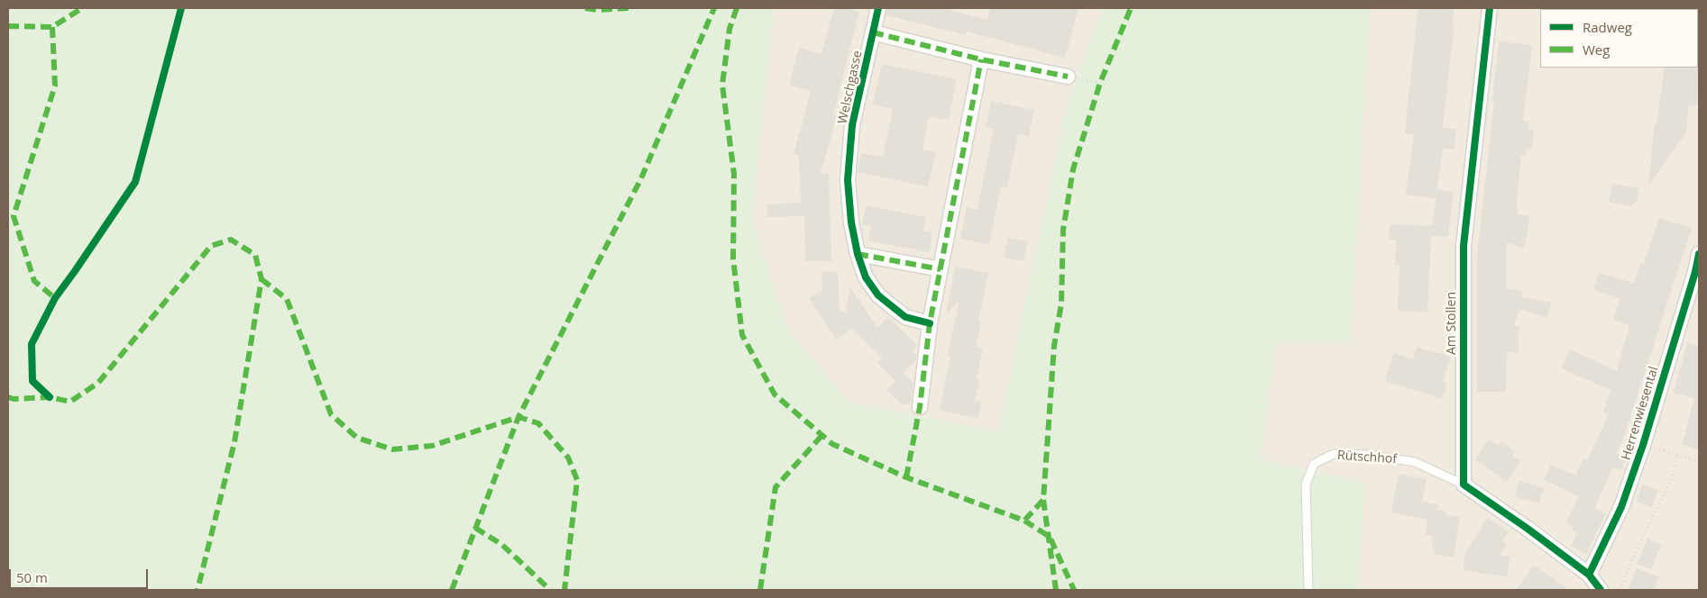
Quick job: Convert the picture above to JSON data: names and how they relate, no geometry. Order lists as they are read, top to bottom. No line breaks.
{"streets":{"street":["Welschgasse","Am Stollen","Herrenwiesental"],"lane":["Rütschhof"]},"crossings":[["Am Stollen","Rütschhof"]],"legend":["Radweg","Weg"],"scale_bar":"50 m"}
